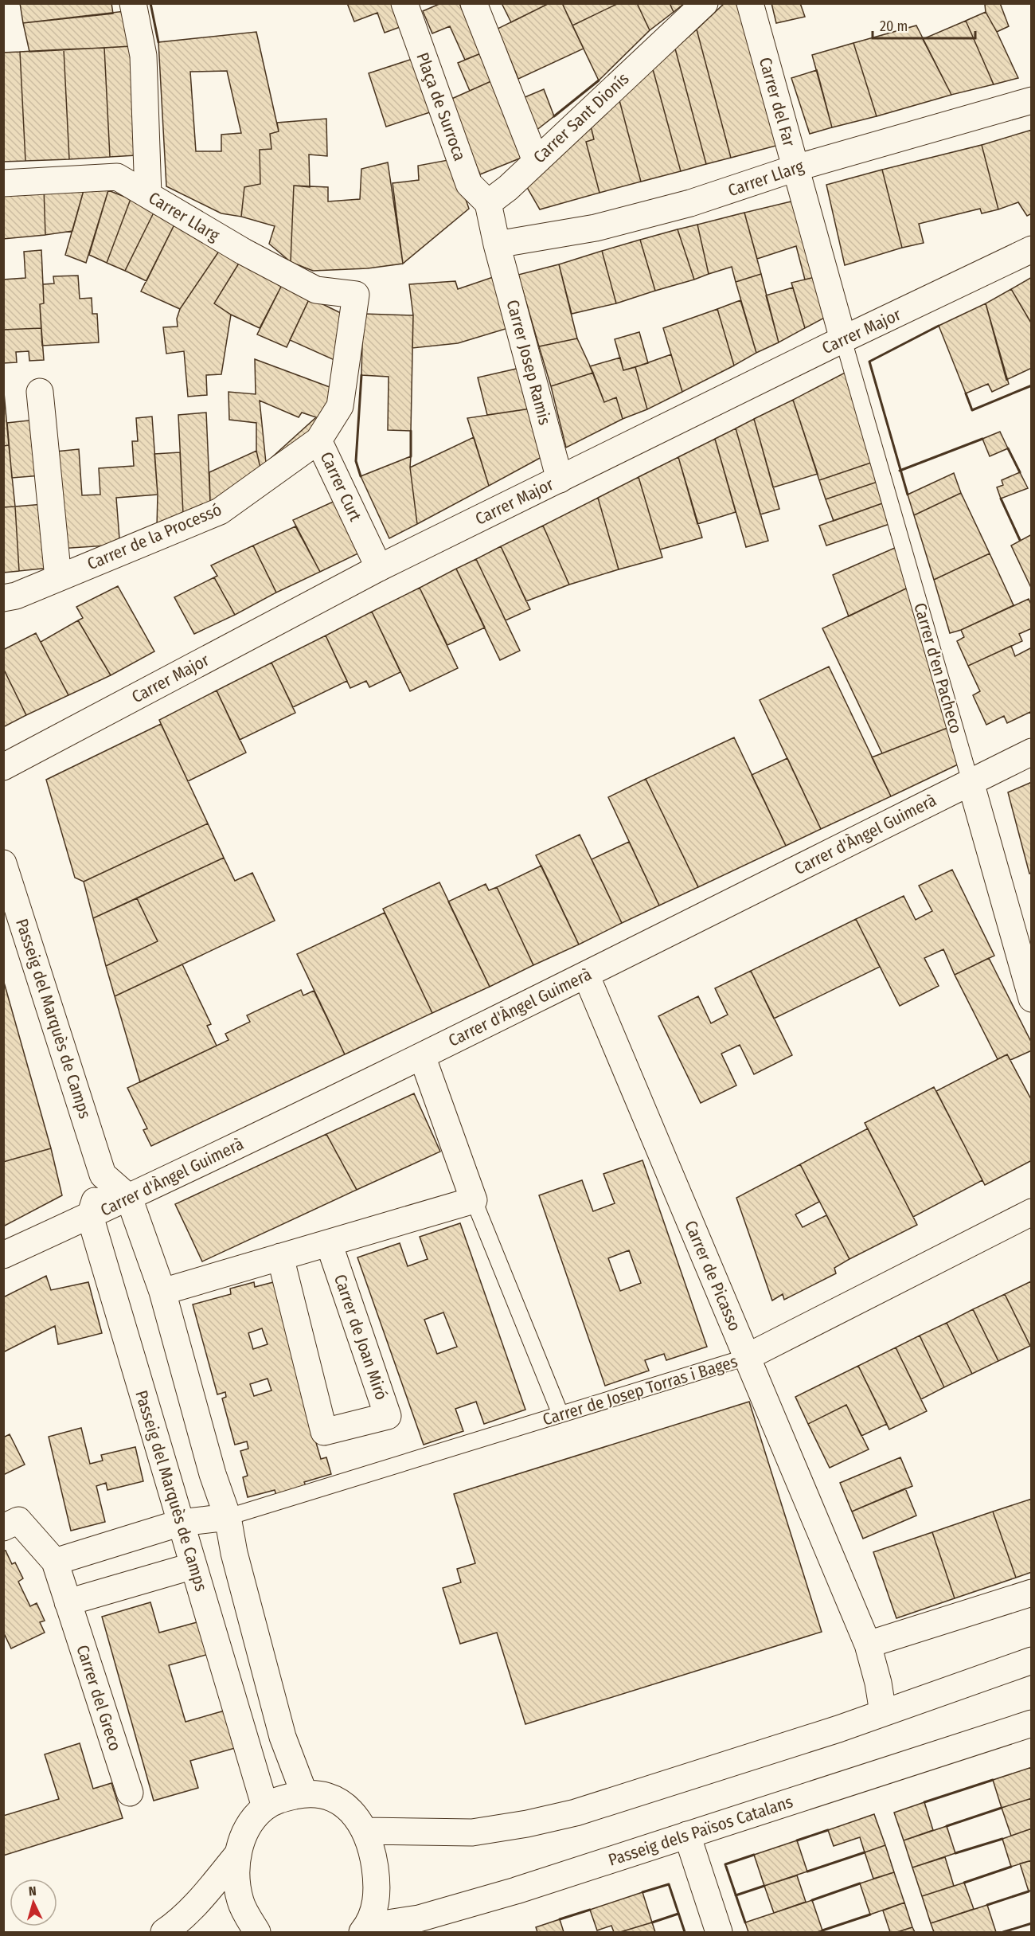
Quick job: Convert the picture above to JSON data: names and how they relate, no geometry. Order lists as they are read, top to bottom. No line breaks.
{"streets":{"street":["Carrer del Far","Plaça de Surroca","Carrer Sant Dionís","Carrer Llarg","Carrer Major","Carrer Josep Ramis","Carrer Curt","Carrer de la Processó","Carrer d'en Pacheco","Carrer d'Àngel Guimerà","Passeig del Marquès de Camps","Carrer de Picasso","Carrer de Joan Miró","Carrer de Josep Torras i Bages","Carrer del Greco","Passeig dels Països Catalans"]},"crossings":[["Carrer del Far","Carrer Llarg"],["Carrer del Far","Carrer Major"],["Carrer del Far","Carrer d'en Pacheco"],["Plaça de Surroca","Carrer Sant Dionís"],["Carrer Llarg","Carrer Josep Ramis"],["Carrer Llarg","Carrer Curt"],["Carrer Major","Carrer Josep Ramis"],["Carrer Major","Carrer Curt"],["Carrer Major","Carrer d'en Pacheco"],["Carrer Curt","Carrer de la Processó"],["Carrer d'en Pacheco","Carrer d'Àngel Guimerà"],["Carrer d'Àngel Guimerà","Passeig del Marquès de Camps"],["Carrer d'Àngel Guimerà","Carrer de Picasso"],["Carrer de Picasso","Carrer de Josep Torras i Bages"]],"scale_bar":"20 m","north":"top"}
